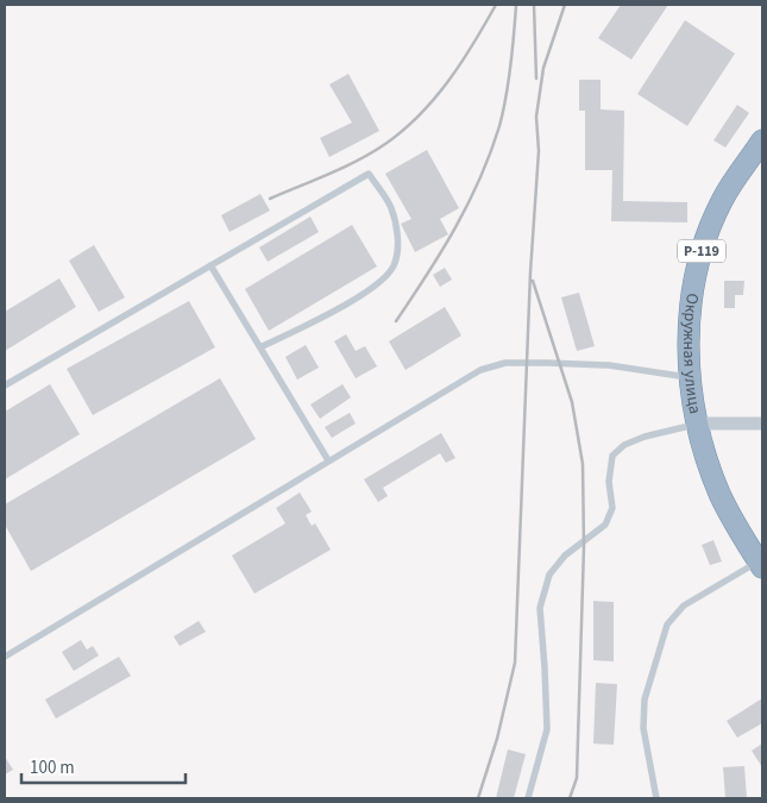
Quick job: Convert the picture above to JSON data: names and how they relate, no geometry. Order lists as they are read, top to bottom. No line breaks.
{"streets":{"highway":["Р-119","Окружная улица"]},"scale_bar":"100 m"}
